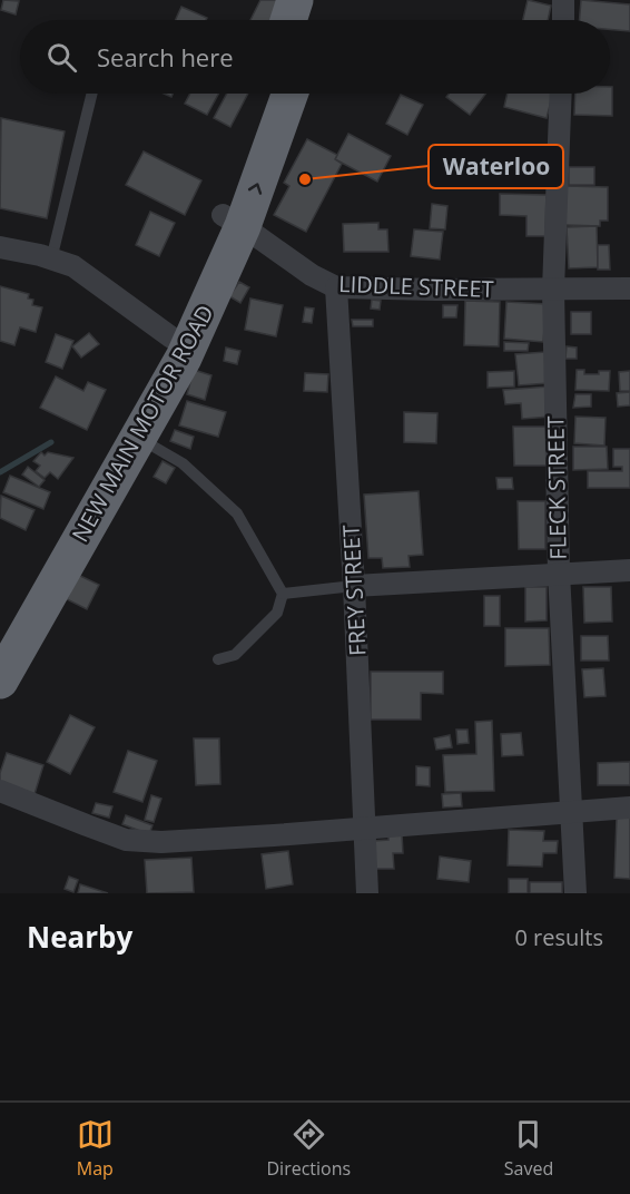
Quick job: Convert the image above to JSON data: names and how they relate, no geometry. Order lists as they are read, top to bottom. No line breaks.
{"streets":{"highway":["NEW MAIN MOTOR ROAD"],"street":["LIDDLE STREET","FLECK STREET","FREY STREET"]},"crossings":[["LIDDLE STREET","NEW MAIN MOTOR ROAD"],["LIDDLE STREET","FLECK STREET"],["LIDDLE STREET","FREY STREET"]],"places":["Waterloo"],"page":{"search":"Search here","heading":["Nearby","0 results"],"nav":["Map","Directions","Saved"]}}
